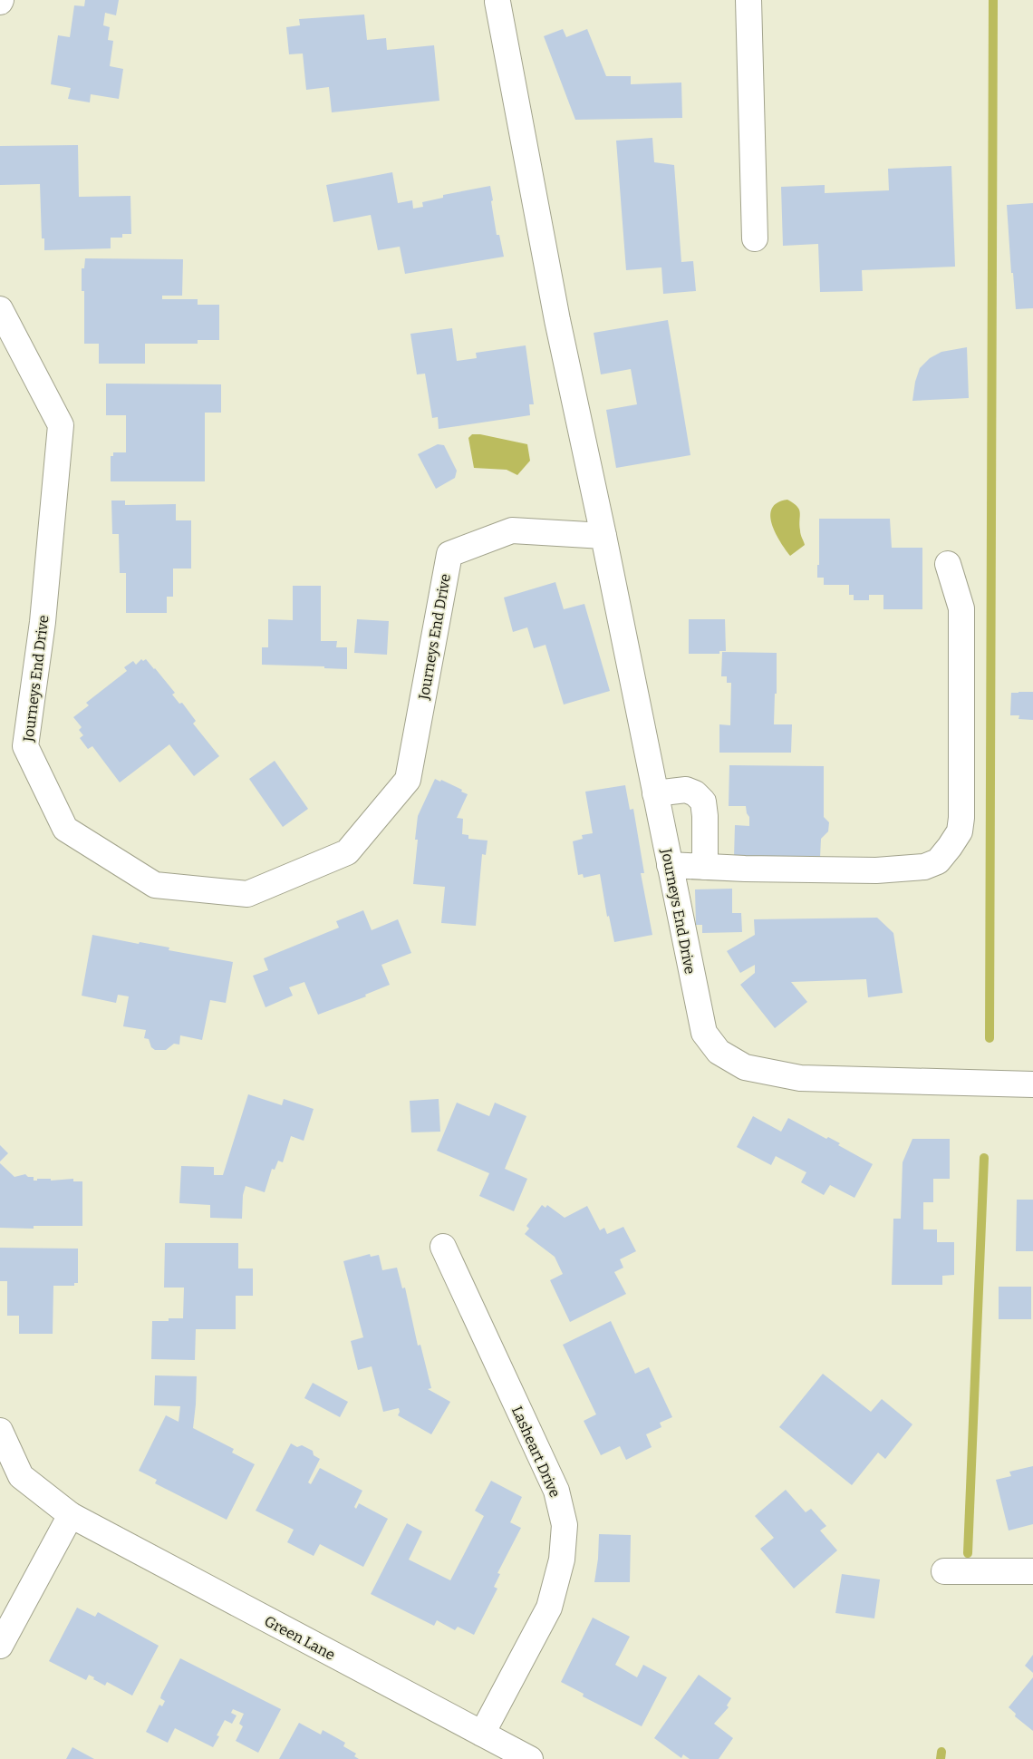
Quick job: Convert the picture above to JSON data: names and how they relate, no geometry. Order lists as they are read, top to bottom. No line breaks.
{"streets":{"street":["Journeys End Drive","Lasheart Drive","Green Lane"]},"crossings":[["Lasheart Drive","Green Lane"]]}
